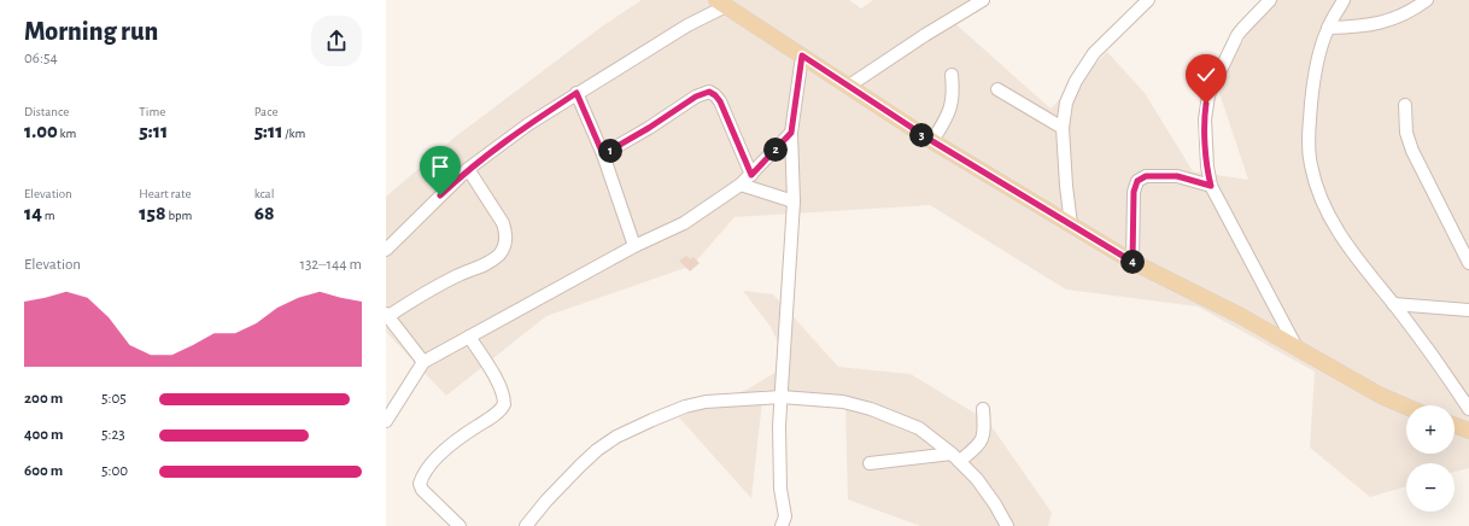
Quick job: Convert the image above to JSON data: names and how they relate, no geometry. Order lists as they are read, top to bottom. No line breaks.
{"page":{"heading":["Morning run","06:54"],"stats":[["Distance","1.00 km"],["Time","5:11"],["Pace","5:11 /km"],["Elevation","14 m"],["Heart rate","158 bpm"],["kcal","68"]],"pins":["3","2","1","4"],"chart":["Elevation","132–144 m"],"list":[{"name":"200 m","note":"5:05"},{"name":"400 m","note":"5:23"},{"name":"600 m","note":"5:00"}],"map_buttons":["+","−"]}}
